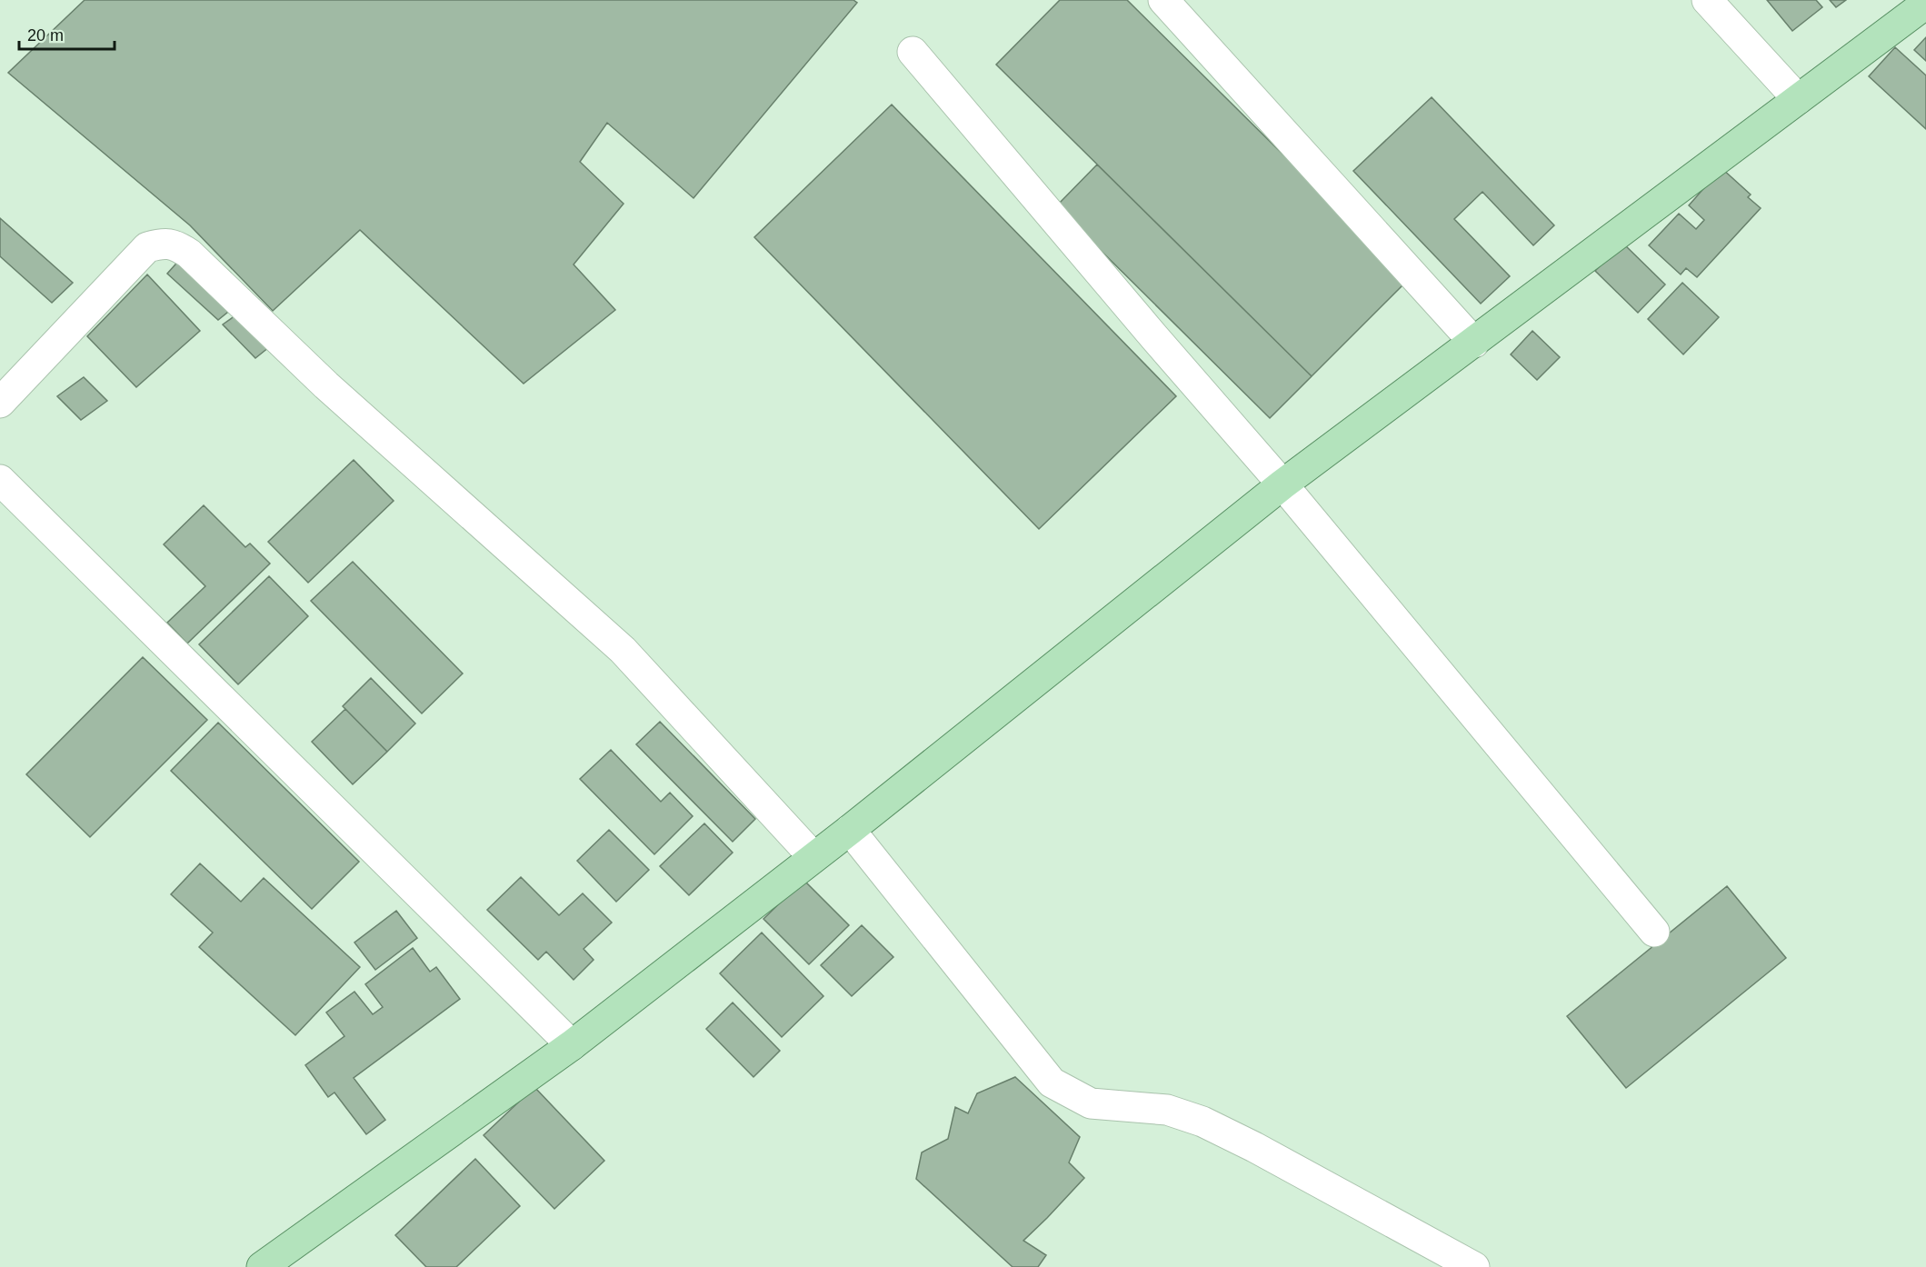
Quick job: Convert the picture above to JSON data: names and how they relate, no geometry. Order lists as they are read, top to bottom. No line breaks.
{"scale_bar":"20 m"}
